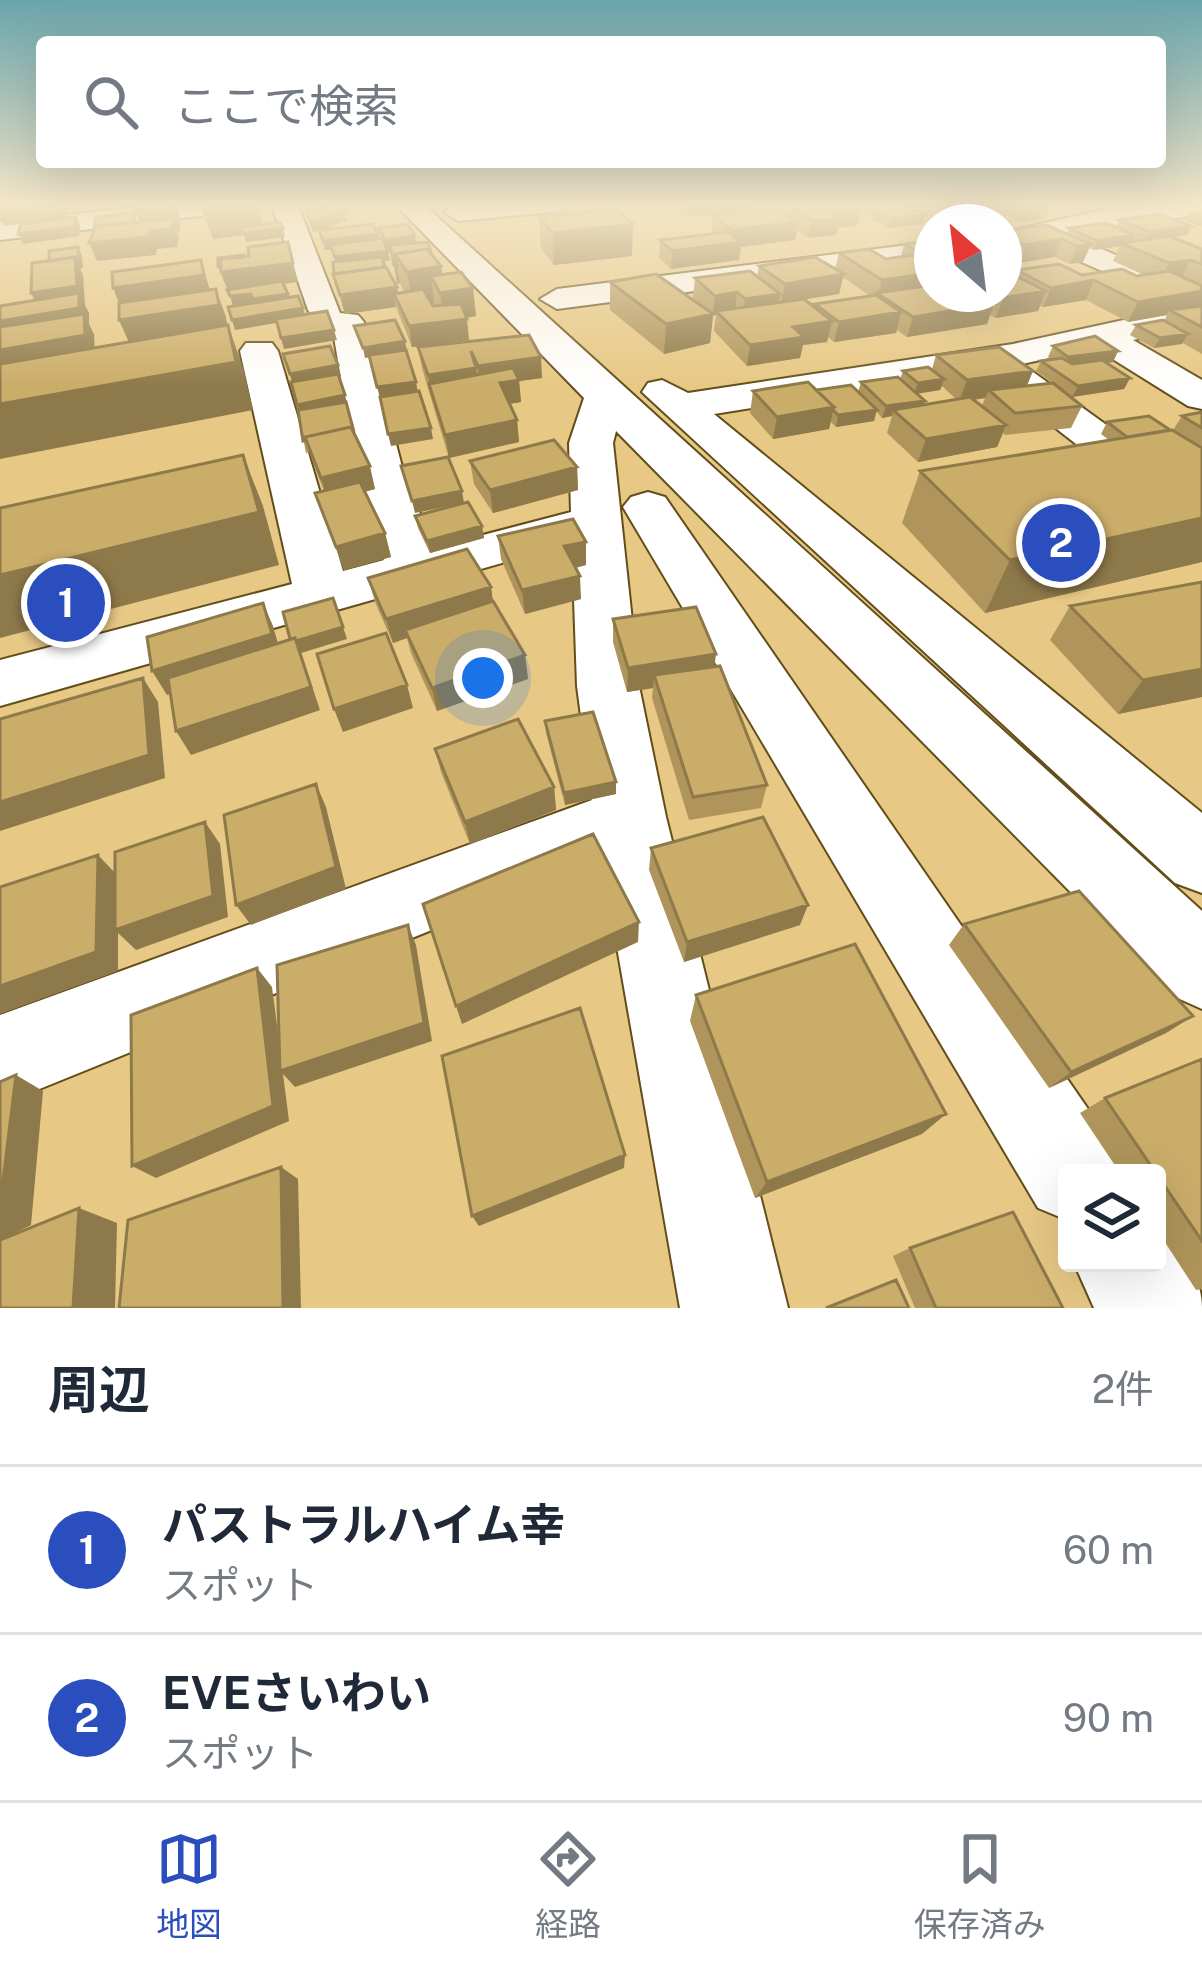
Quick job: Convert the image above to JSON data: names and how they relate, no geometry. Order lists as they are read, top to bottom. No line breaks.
{"north":"top left","page":{"search":"ここで検索","pins":["2","1"],"heading":["周辺","2件"],"list":[{"mark":"1","name":"パストラルハイム幸","note":"スポット","value":"60 m"},{"mark":"2","name":"EVEさいわい","note":"スポット","value":"90 m"}],"nav":["地図","経路","保存済み"]}}
